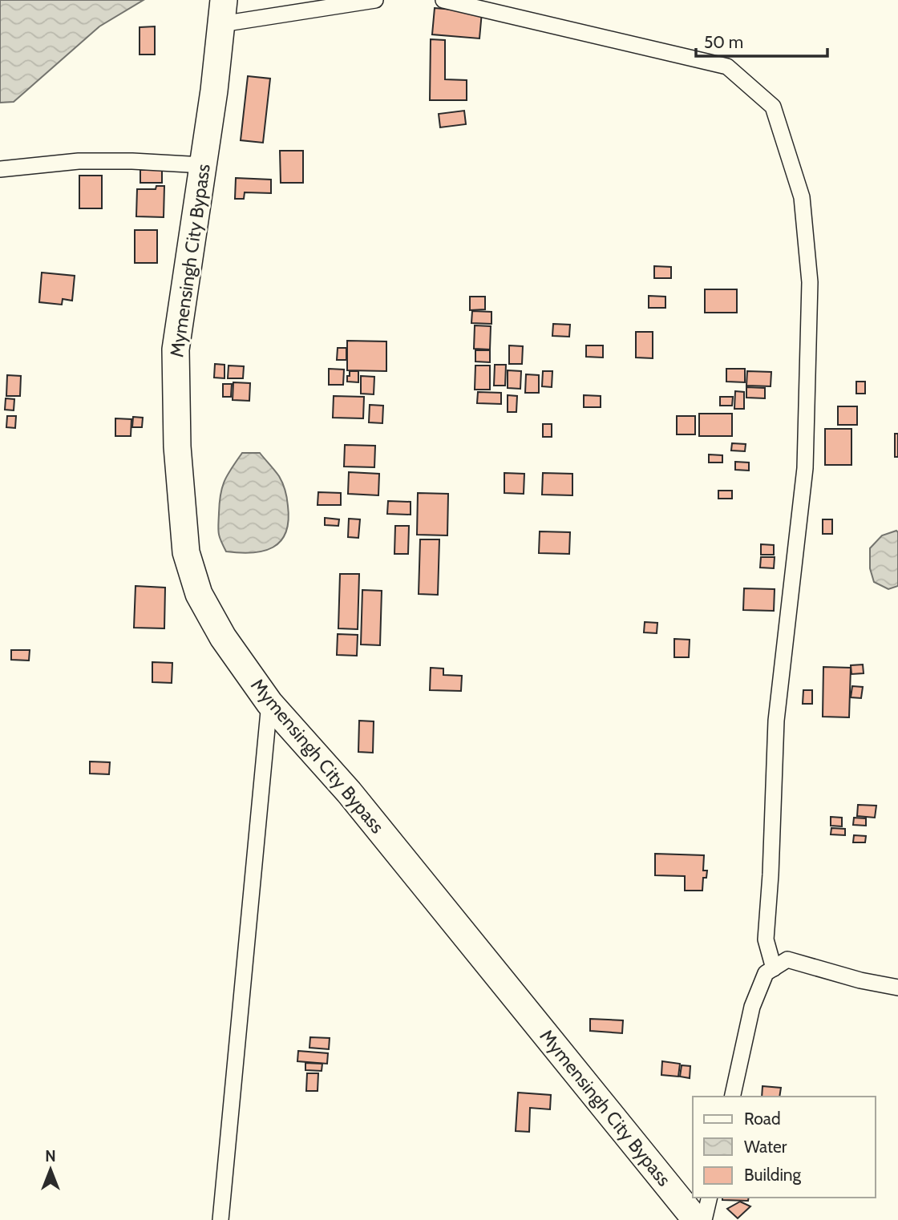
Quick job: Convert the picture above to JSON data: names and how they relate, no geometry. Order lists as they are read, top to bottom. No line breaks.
{"streets":{"highway":["Mymensingh City Bypass"]},"legend":["Road","Water","Building"],"scale_bar":"50 m","north":"top"}
